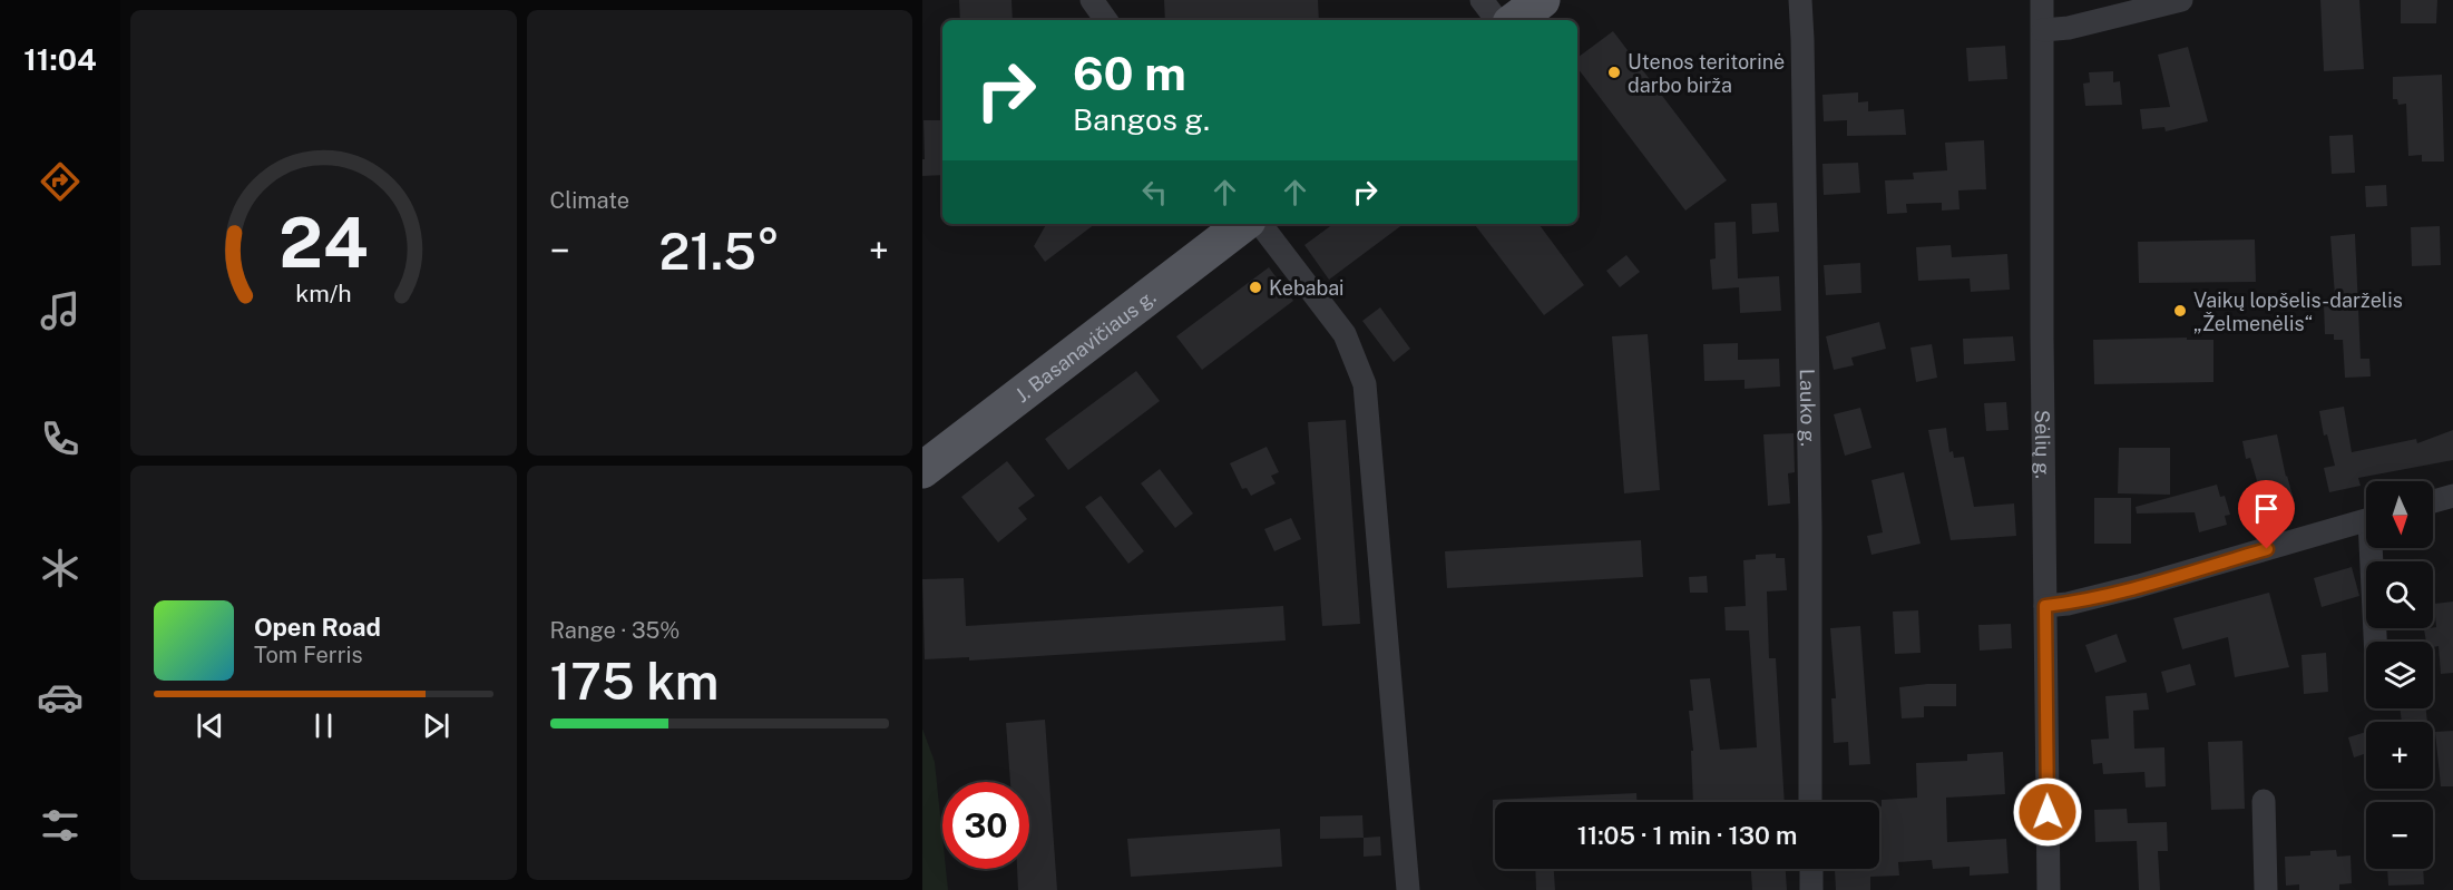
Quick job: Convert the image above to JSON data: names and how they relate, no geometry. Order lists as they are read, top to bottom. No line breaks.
{"streets":{"main road":["J. Basanavičiaus g."],"street":["Lauko g.","Sėlių g."]},"places":["Utenos teritorinė darbo birža","Kebabai","Vaikų lopšelis-darželis „Želmenėlis“"],"north":"bottom","page":{"tabs":"11:04","tile":["Climate",["Range · 35%","175 km"]],"turn":["60 m","Bangos g."],"heat":["−","21.5°","+"],"map_buttons":["+","−"],"song":["Open Road","Tom Ferris"],"limit":"30","trip":"11:05 · 1 min · 130 m","gauge":["24","km/h"]}}
